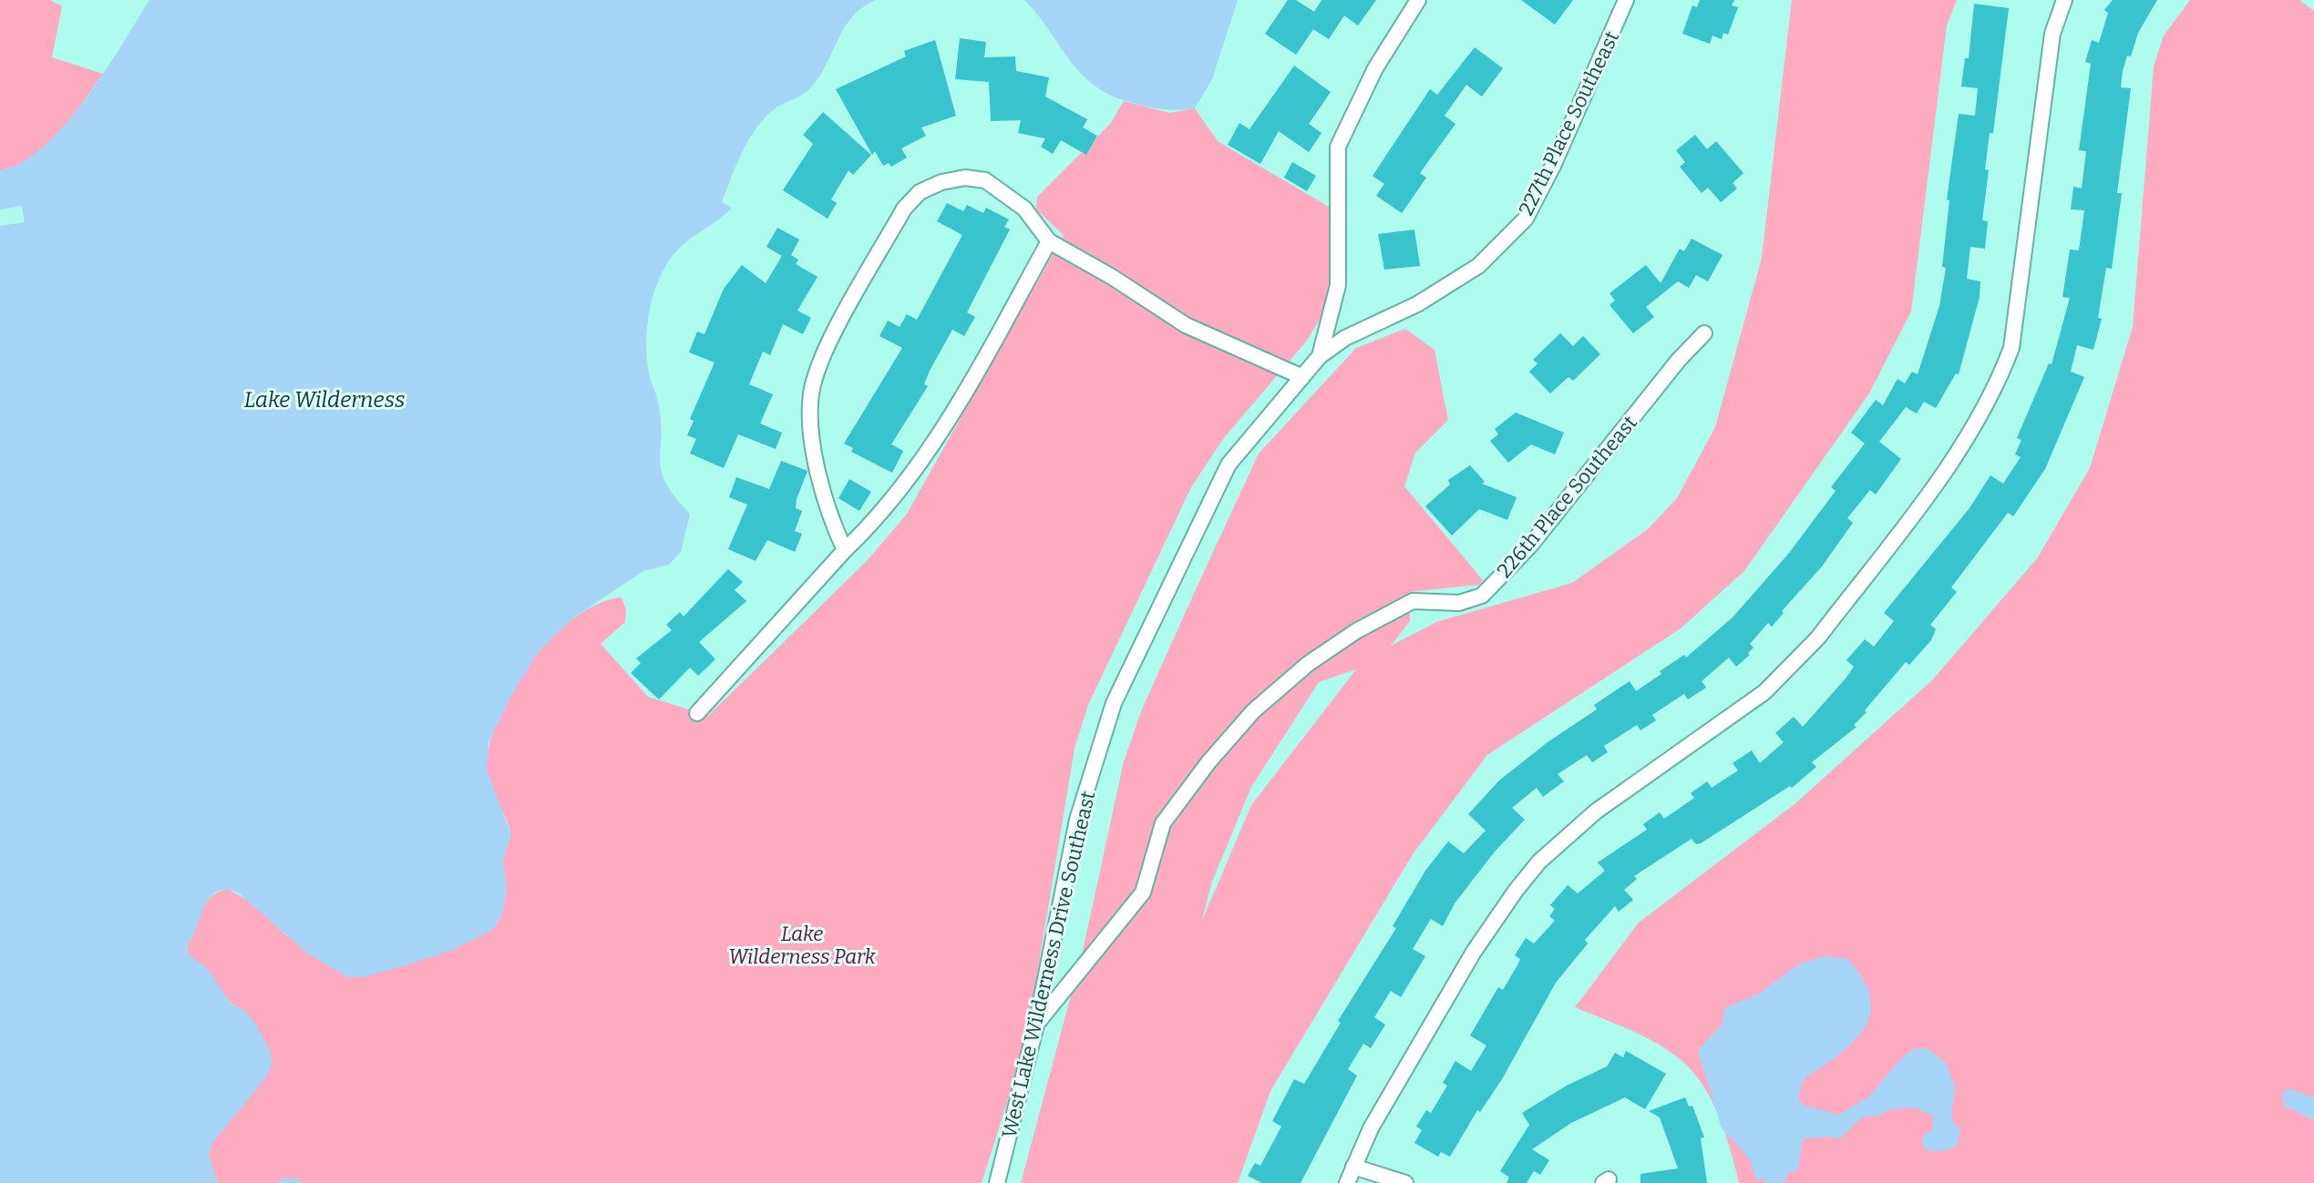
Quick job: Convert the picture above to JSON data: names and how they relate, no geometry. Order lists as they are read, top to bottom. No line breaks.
{"streets":{"street":["227th Place Southeast","226th Place Southeast","West Lake Wilderness Drive Southeast"]},"crossings":[["227th Place Southeast","West Lake Wilderness Drive Southeast"],["226th Place Southeast","West Lake Wilderness Drive Southeast"]],"water":["Lake Wilderness"],"parks":["Lake Wilderness Park"]}
